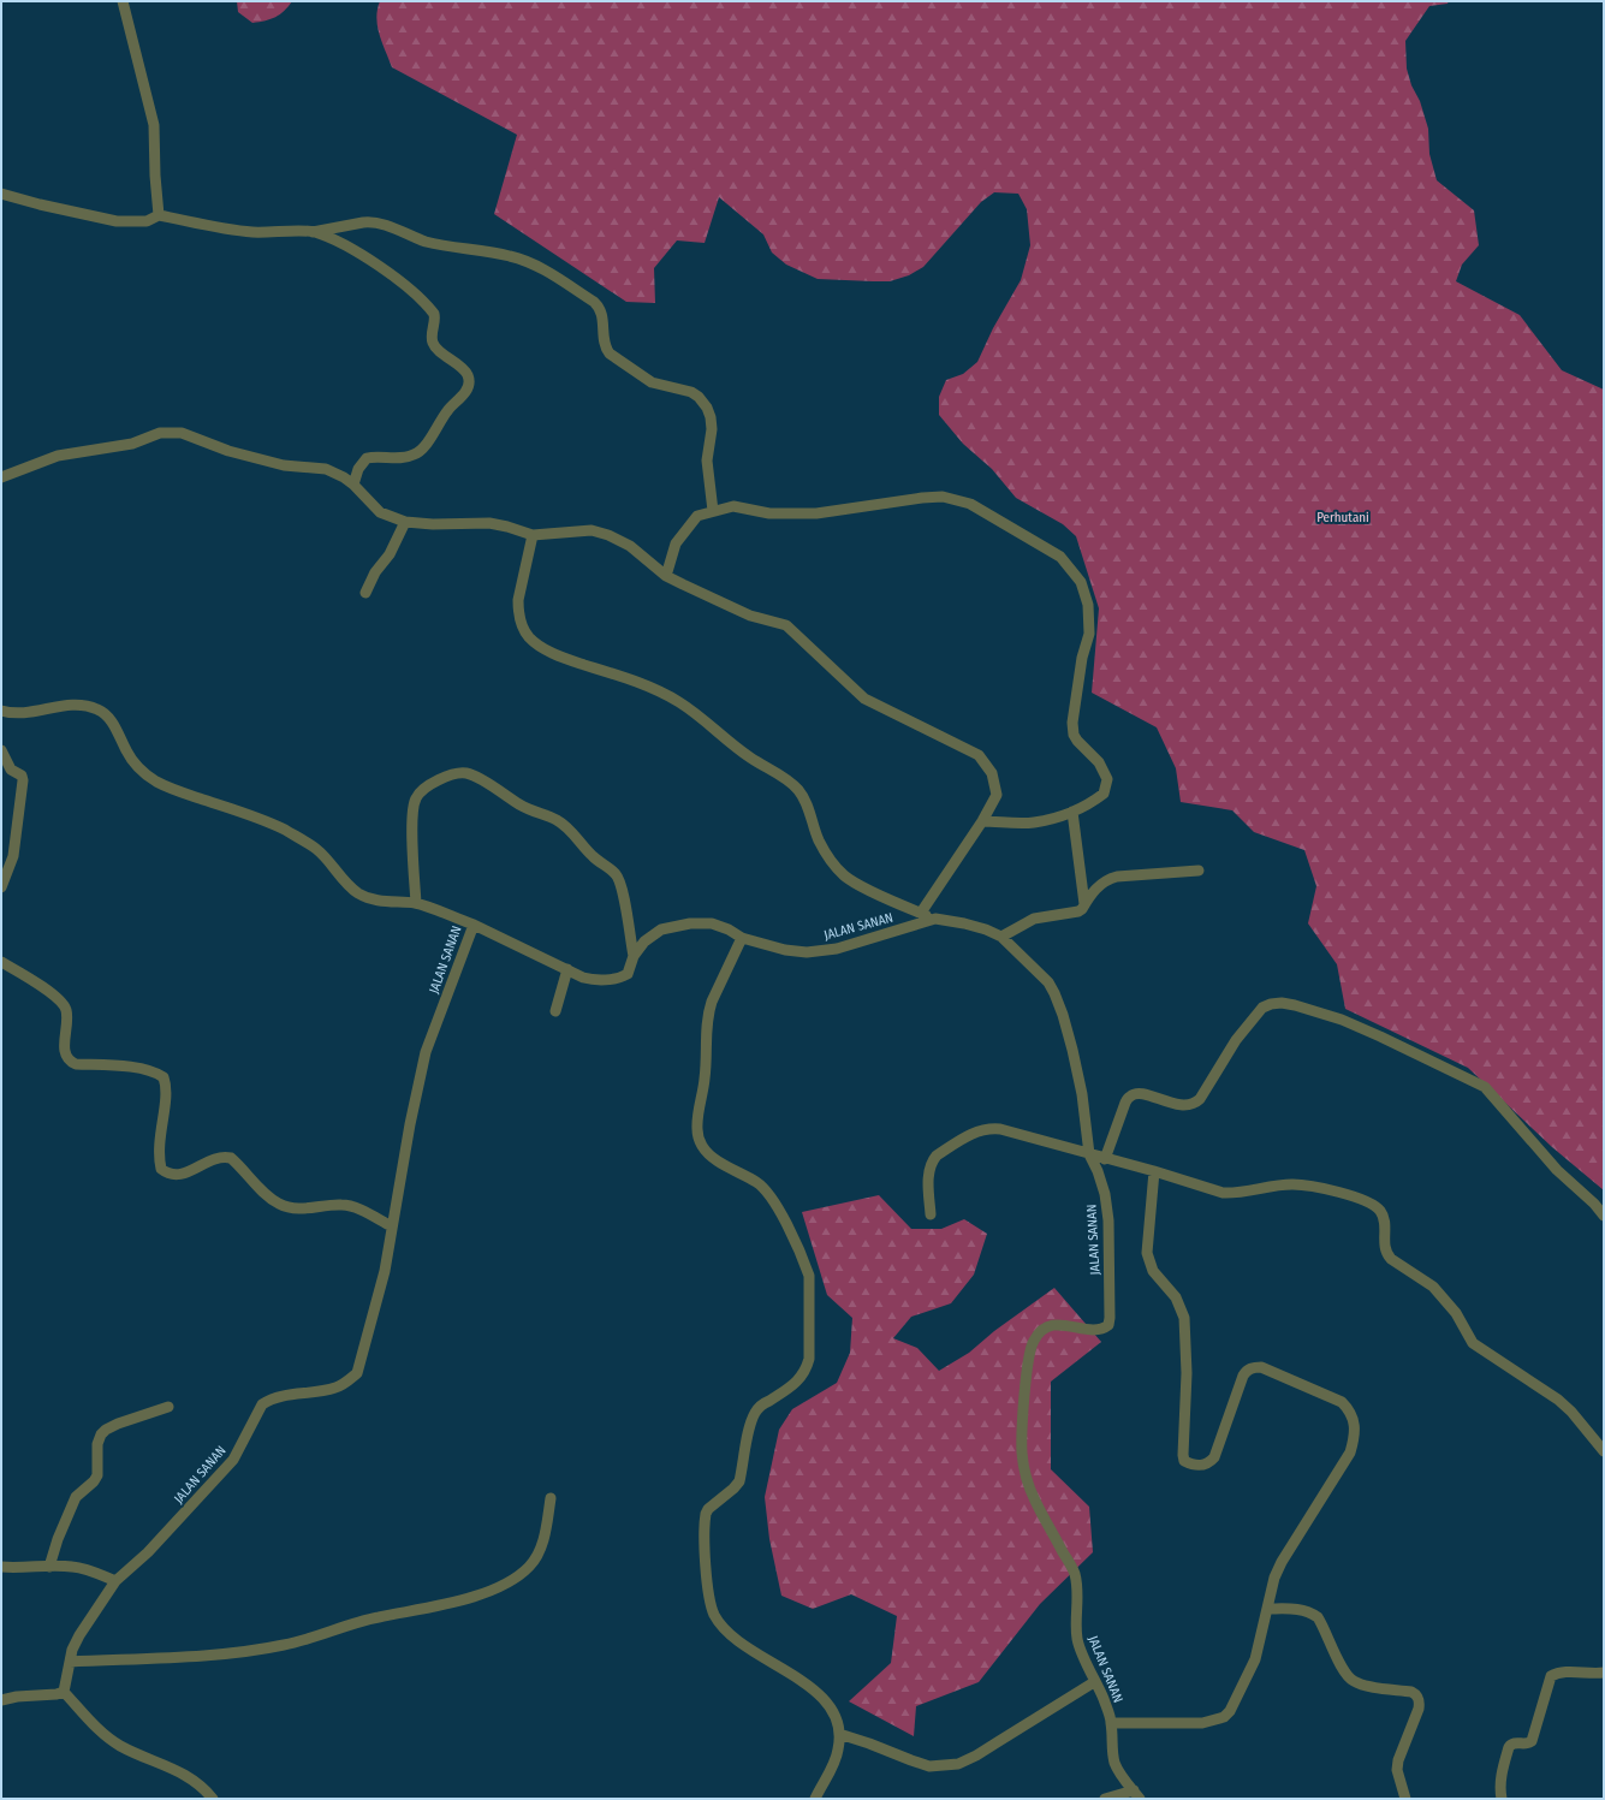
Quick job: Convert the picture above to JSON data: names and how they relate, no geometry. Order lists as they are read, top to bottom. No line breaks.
{"streets":{"street":["JALAN SANAN"]},"parks":["Perhutani"]}
